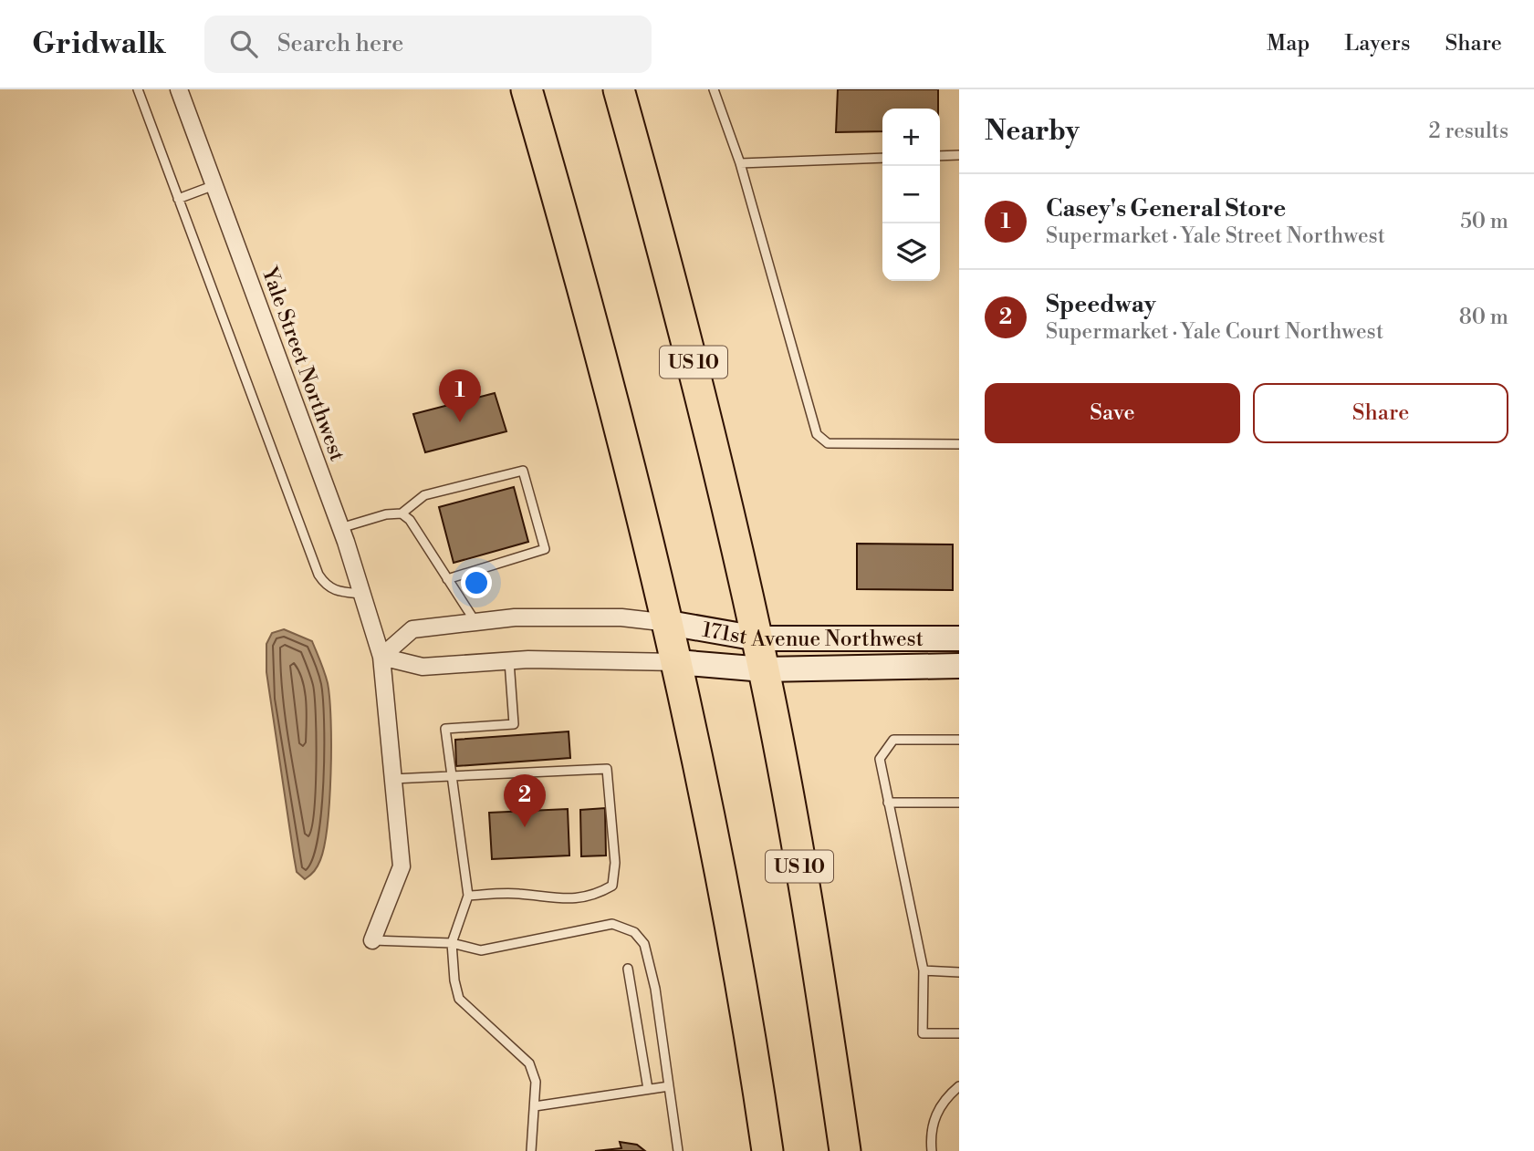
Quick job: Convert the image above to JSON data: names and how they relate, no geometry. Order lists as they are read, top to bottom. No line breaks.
{"streets":{"highway":["US 10"],"street":["Yale Street Northwest","171st Avenue Northwest"]},"crossings":[["US 10","171st Avenue Northwest"]],"page":{"header":"Gridwalk","search":"Search here","nav":["Map","Layers","Share"],"heading":["Nearby","2 results"],"map_buttons":["+","−"],"list":[{"mark":"1","name":"Casey's General Store","note":"Supermarket · Yale Street Northwest","value":"50 m"},{"mark":"2","name":"Speedway","note":"Supermarket · Yale Court Northwest","value":"80 m"}],"buttons":["Save","Share"],"pins":["1","2"]}}
